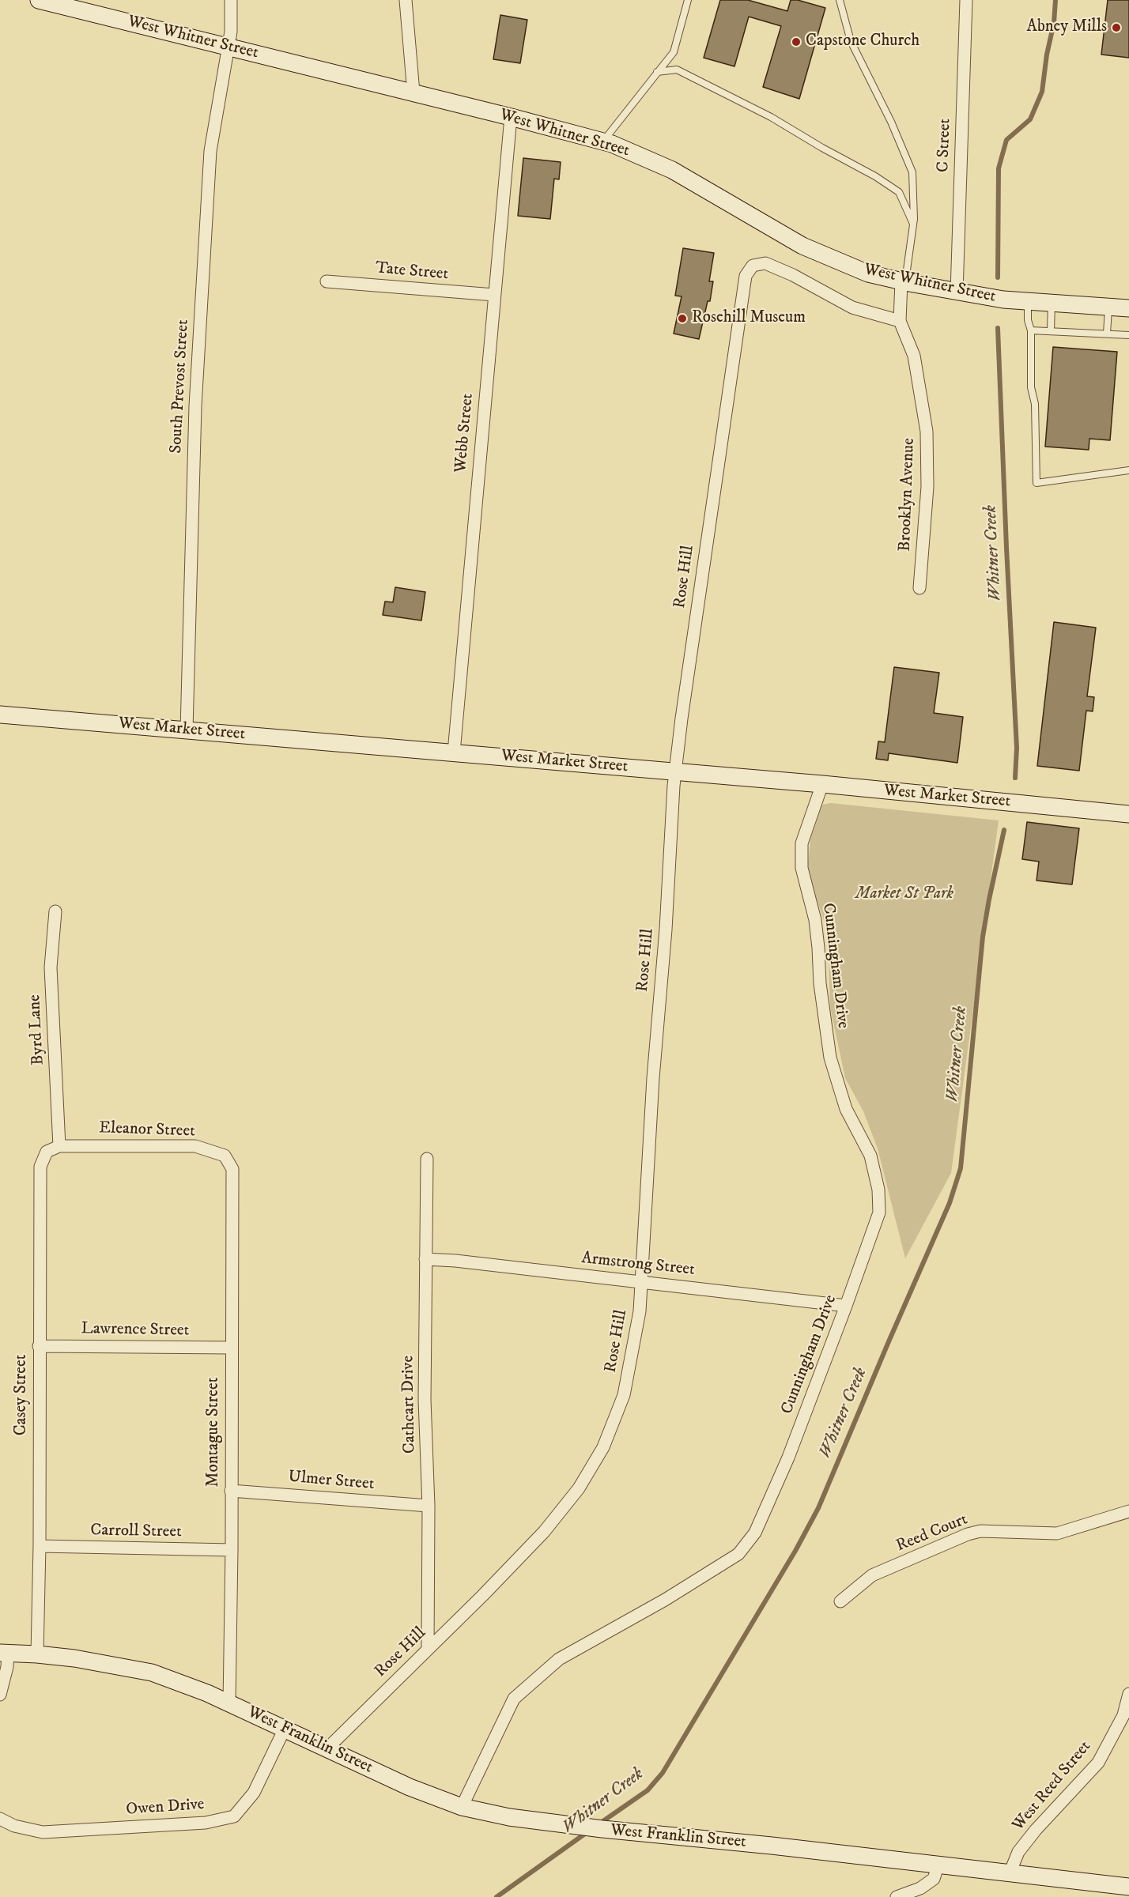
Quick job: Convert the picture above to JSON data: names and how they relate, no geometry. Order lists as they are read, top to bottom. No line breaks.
{"streets":{"street":["West Whitner Street","C Street","Tate Street","South Prevost Street","Webb Street","Brooklyn Avenue","Rose Hill","West Market Street","Cunningham Drive","Byrd Lane","Eleanor Street","Armstrong Street","Lawrence Street","Casey Street","Cathcart Drive","Montague Street","Ulmer Street","Carroll Street","Reed Court","West Franklin Street","West Reed Street","Owen Drive"]},"crossings":[["West Whitner Street","C Street"],["West Whitner Street","South Prevost Street"],["West Whitner Street","Webb Street"],["Tate Street","Webb Street"],["South Prevost Street","West Market Street"],["Webb Street","West Market Street"],["Brooklyn Avenue","Rose Hill"],["Rose Hill","West Market Street"],["Rose Hill","Armstrong Street"],["Rose Hill","Cathcart Drive"],["Rose Hill","West Franklin Street"],["West Market Street","Cunningham Drive"],["Cunningham Drive","Armstrong Street"],["Cunningham Drive","West Franklin Street"],["Byrd Lane","Eleanor Street"],["Byrd Lane","Casey Street"],["Eleanor Street","Casey Street"],["Eleanor Street","Montague Street"],["Armstrong Street","Cathcart Drive"],["Lawrence Street","Casey Street"],["Lawrence Street","Montague Street"],["Casey Street","Carroll Street"],["Casey Street","West Franklin Street"],["Cathcart Drive","Ulmer Street"],["Montague Street","Ulmer Street"],["Montague Street","Carroll Street"],["Montague Street","West Franklin Street"],["West Franklin Street","West Reed Street"],["West Franklin Street","Owen Drive"]],"water":["Whitner Creek"],"parks":["Market St Park"],"places":["Abney Mills","Capstone Church","Rosehill Museum"]}
